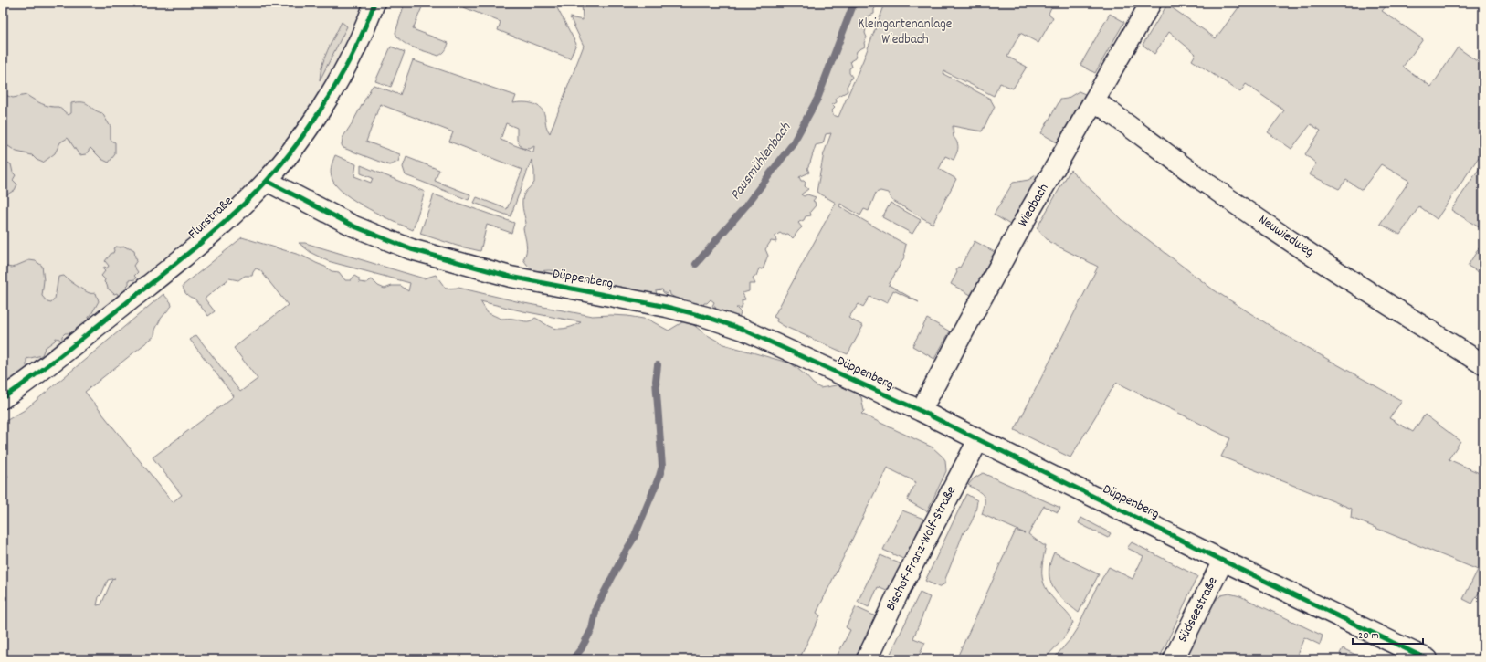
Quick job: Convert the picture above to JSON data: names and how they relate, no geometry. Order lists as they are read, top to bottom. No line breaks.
{"streets":{"street":["Wiedbach","Flurstraße","Neuwiedweg","Düppenberg","Bischof-Franz-Wolf-Straße","Südseestraße"]},"crossings":[["Wiedbach","Neuwiedweg"],["Wiedbach","Düppenberg"],["Flurstraße","Düppenberg"],["Düppenberg","Bischof-Franz-Wolf-Straße"],["Düppenberg","Südseestraße"]],"water":["Pausmühlenbach"],"parks":["Kleingartenanlage Wiedbach"],"scale_bar":"20 m"}
